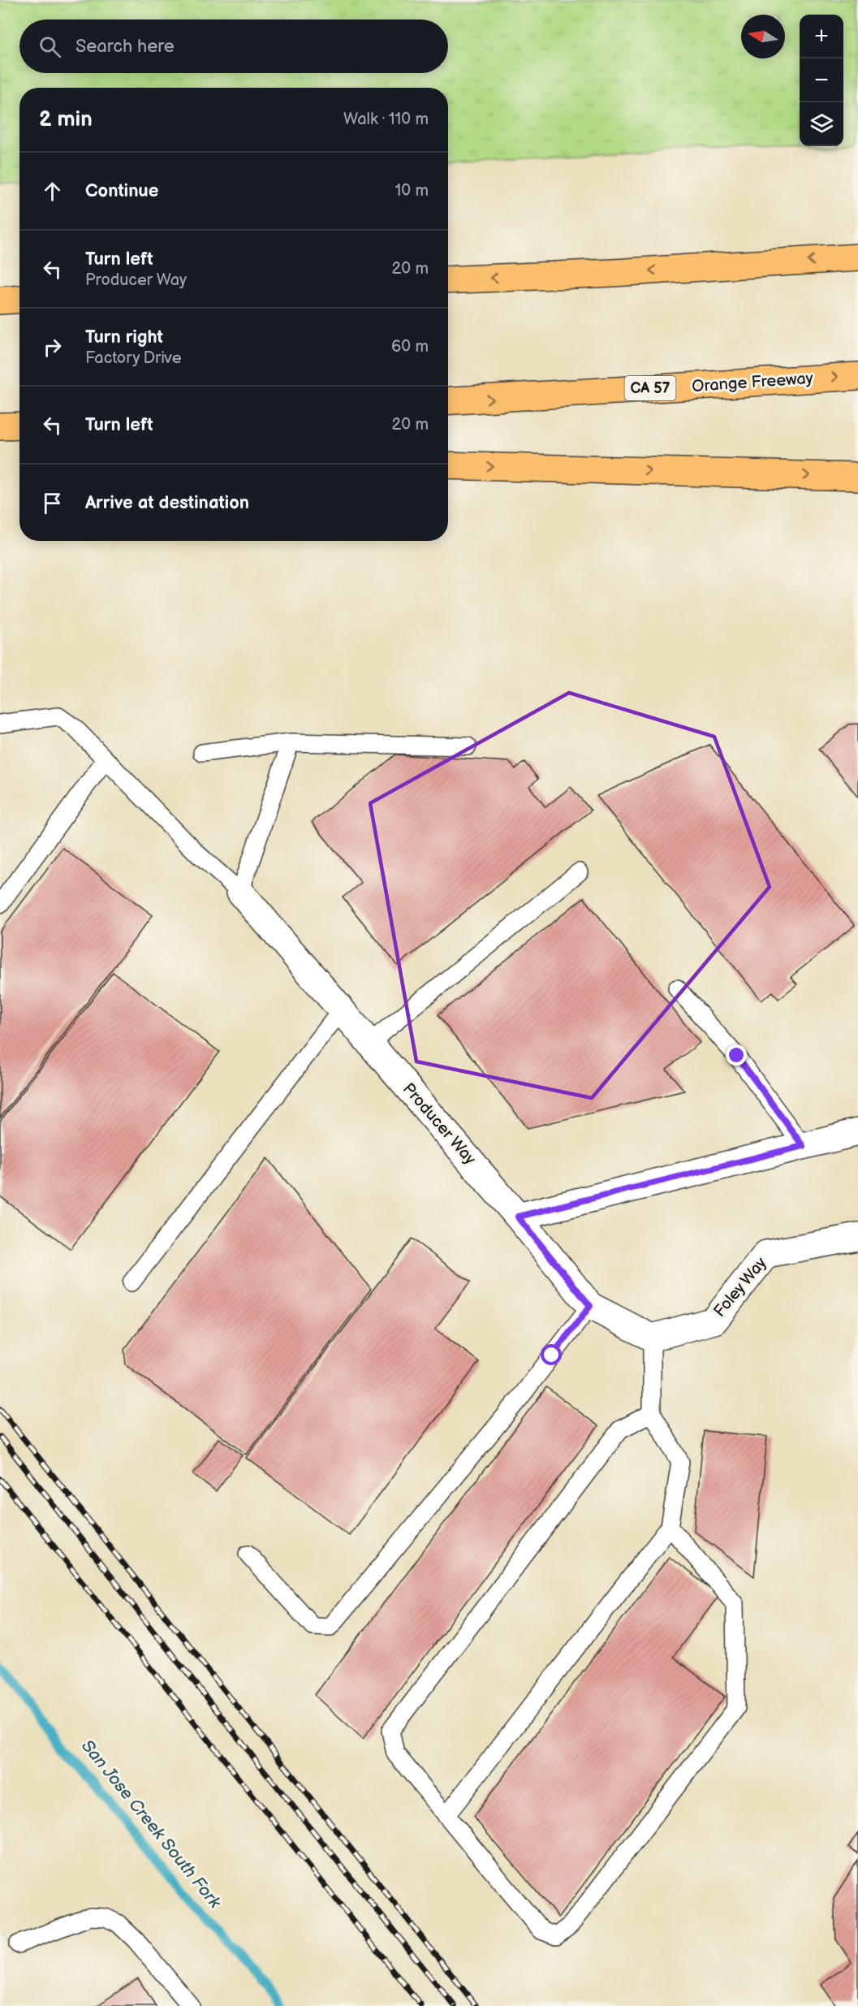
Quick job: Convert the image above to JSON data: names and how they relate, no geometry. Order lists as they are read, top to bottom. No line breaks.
{"streets":{"highway":["Orange Freeway","CA 57"],"street":["Producer Way","Foley Way"]},"crossings":[["Producer Way","Foley Way"]],"water":["San Jose Creek South Fork"],"north":"left","page":{"map_buttons":["+","−"],"search":"Search here","heading":["2 min","Walk · 110 m"],"list":[["Continue","10 m"],["Turn left","Producer Way","20 m"],["Turn right","Factory Drive","60 m"],["Turn left","20 m"],"Arrive at destination"]}}
